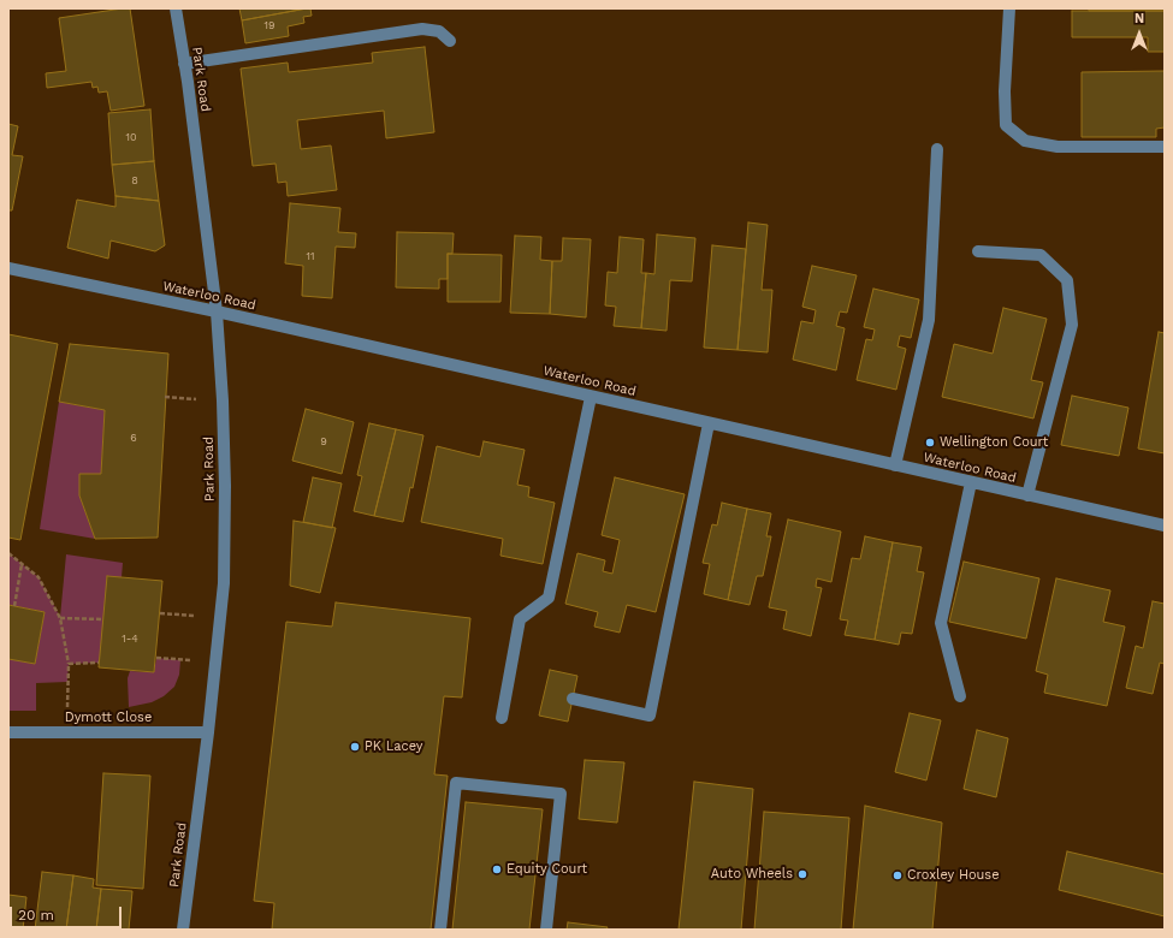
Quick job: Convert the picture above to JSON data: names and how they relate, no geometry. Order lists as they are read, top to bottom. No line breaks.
{"streets":{"street":["Park Road","Waterloo Road","Dymott Close"]},"crossings":[["Park Road","Waterloo Road"],["Park Road","Dymott Close"]],"places":["Wellington Court","PK Lacey","Equity Court","Auto Wheels","Croxley House"],"house_numbers":["19","10","8","11","6","9","1-4"],"scale_bar":"20 m","north":"top"}
